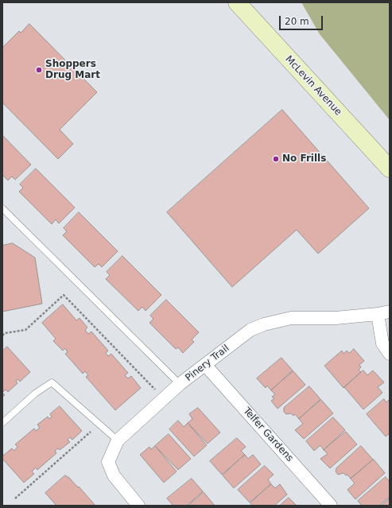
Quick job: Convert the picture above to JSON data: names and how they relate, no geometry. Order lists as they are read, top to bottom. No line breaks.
{"streets":{"street":["McLevin Avenue","Pinery Trail","Telfer Gardens"]},"crossings":[["Pinery Trail","Telfer Gardens"]],"places":["Shoppers Drug Mart","No Frills"],"scale_bar":"20 m"}
